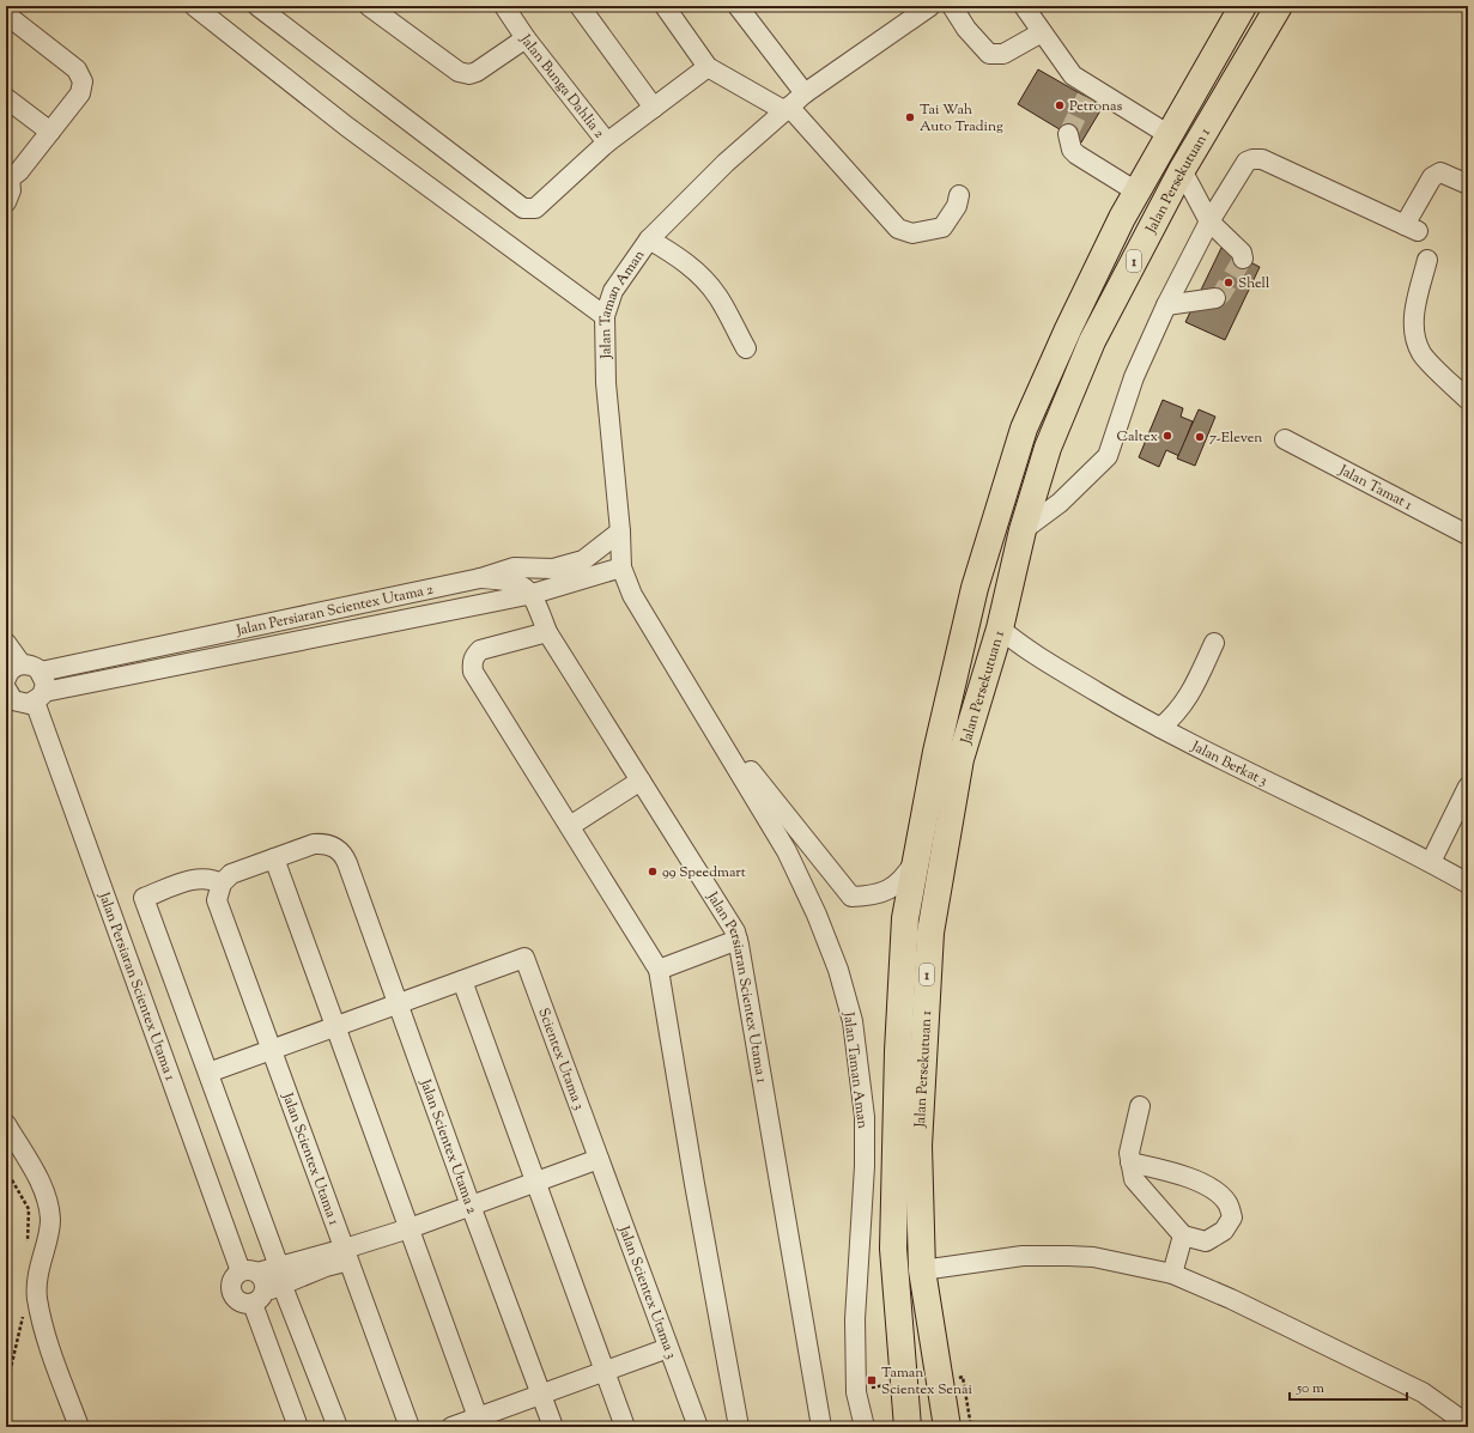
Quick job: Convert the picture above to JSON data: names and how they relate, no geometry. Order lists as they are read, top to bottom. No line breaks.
{"streets":{"highway":["Jalan Persekutuan 1","1"],"street":["Jalan Bunga Dahlia 2","Jalan Taman Aman","Jalan Tamat 1","Jalan Persiaran Scientex Utama 2","Jalan Berkat 3","Jalan Persiaran Scientex Utama 1","Scientex Utama 3","Jalan Scientex Utama 2","Jalan Scientex Utama 1","Jalan Scientex Utama 3"]},"crossings":[["Jalan Persekutuan 1","Jalan Taman Aman"],["Jalan Persekutuan 1","Jalan Berkat 3"],["Jalan Taman Aman","Jalan Persiaran Scientex Utama 2"],["Jalan Persiaran Scientex Utama 2","Jalan Persiaran Scientex Utama 1"],["Scientex Utama 3","Jalan Scientex Utama 3"]],"places":{"other":["Petronas","Tai Wah Auto Trading","Shell","Caltex","7-Eleven","99 Speedmart"],"transit":["Taman Scientex Senai"]},"scale_bar":"50 m"}
